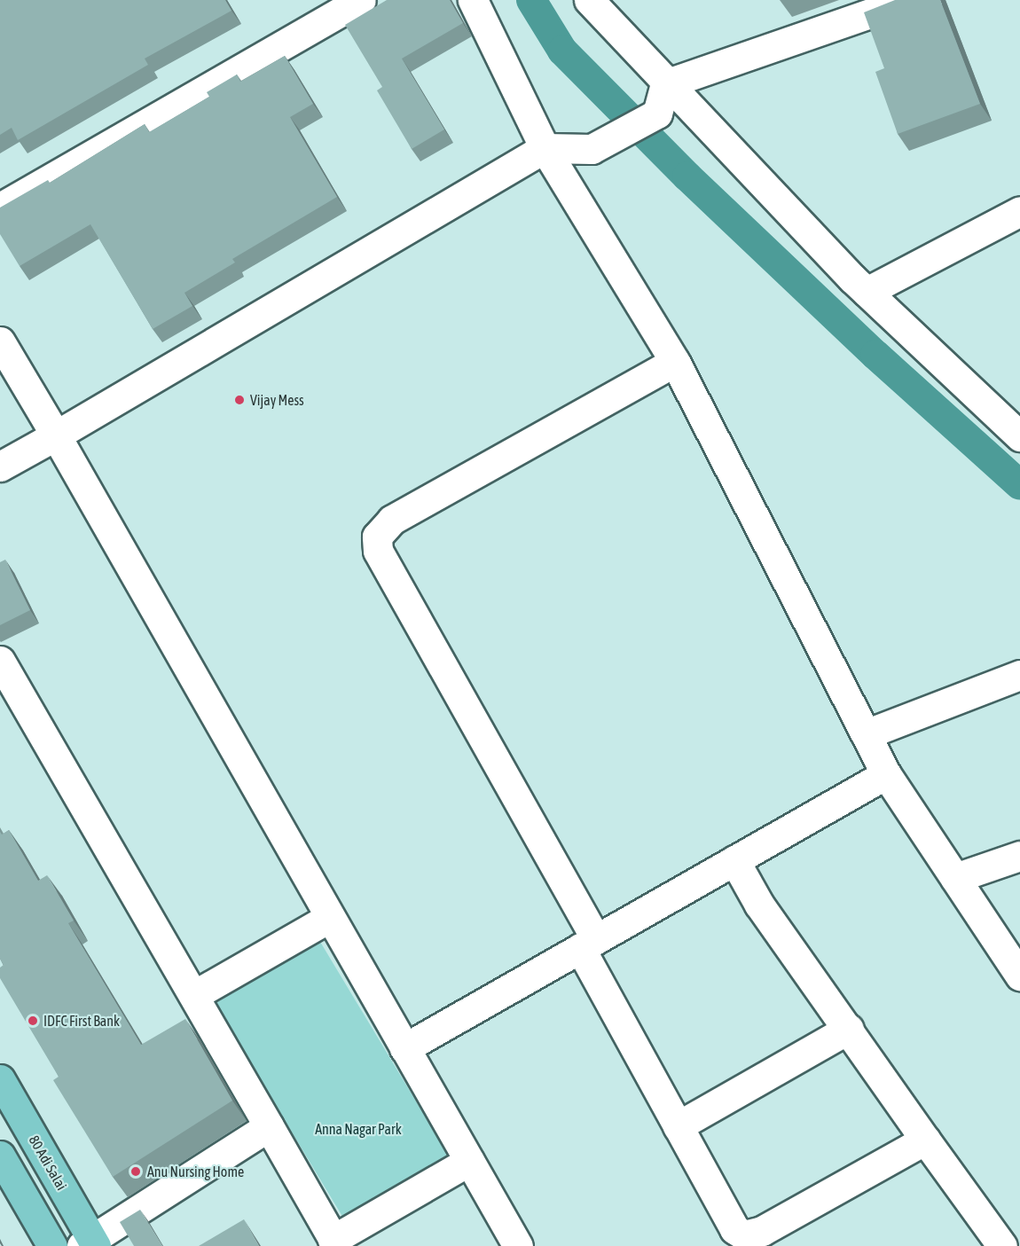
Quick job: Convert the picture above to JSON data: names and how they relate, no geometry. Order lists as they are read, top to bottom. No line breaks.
{"streets":{"main road":["80 Adi Salai"]},"parks":["Anna Nagar Park"],"places":["Vijay Mess","IDFC First Bank","Anu Nursing Home"]}
